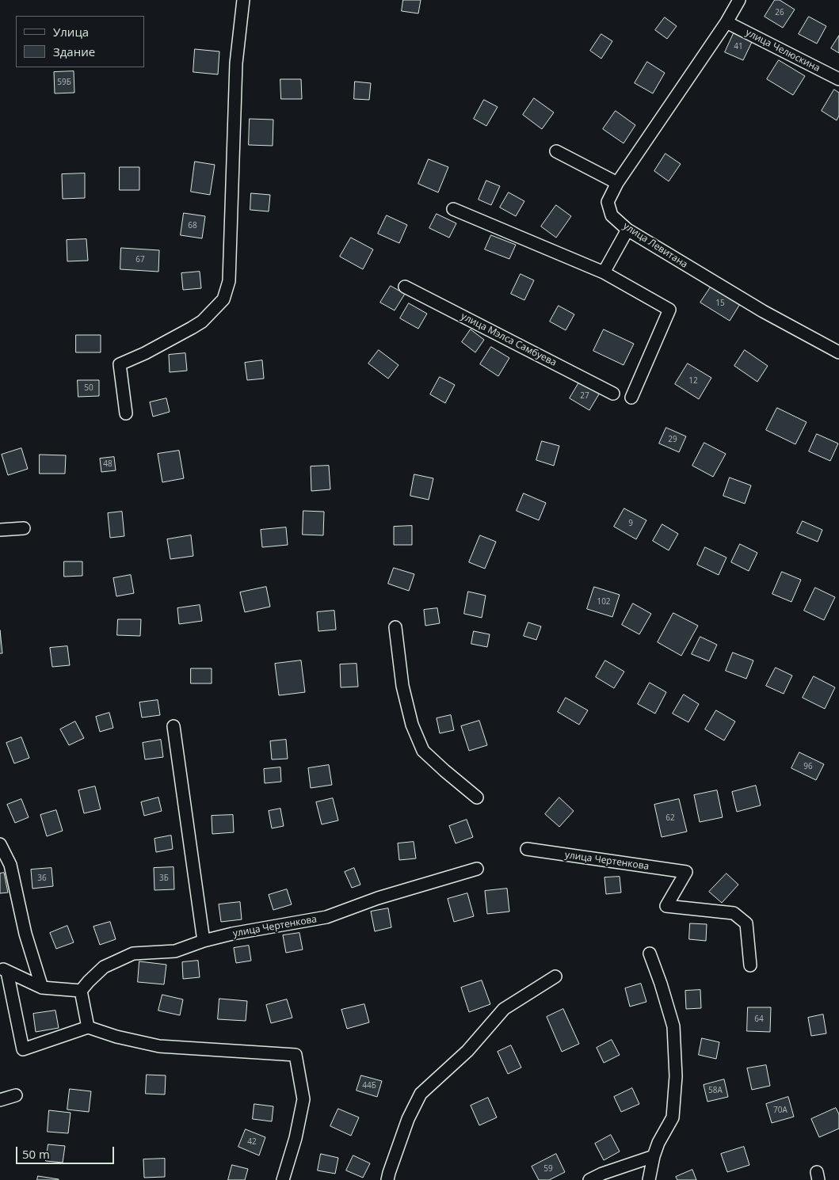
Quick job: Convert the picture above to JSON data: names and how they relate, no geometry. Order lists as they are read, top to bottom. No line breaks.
{"streets":{"street":["улица Челюскина","улица Левитана","улица Мэлса Самбуева","улица Чертенкова"]},"crossings":[["улица Челюскина","улица Левитана"]],"house_numbers":["26","41","59Б","68","67","15","12","50","27","29","48","9","102","96","62","36","3Б","64","44Б","58А","70А","42","59"],"legend":["Улица","Здание"],"scale_bar":"50 m"}
